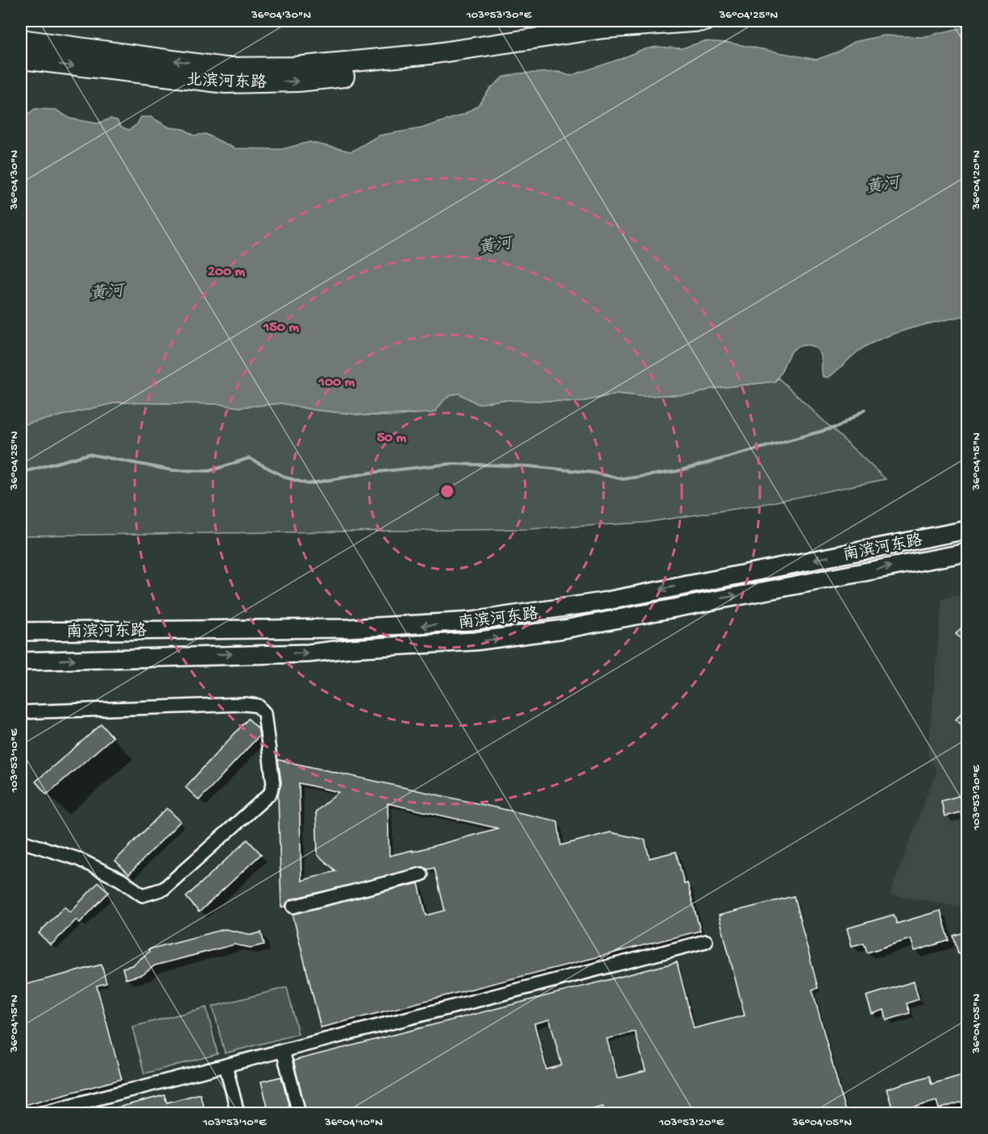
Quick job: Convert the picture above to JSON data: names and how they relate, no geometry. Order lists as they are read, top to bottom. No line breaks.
{"streets":{"main road":["北滨河东路","南滨河东路"]},"water":["黄河"],"coordinates":["36°04'30\"N","103°53'30\"E","36°04'25\"N","36°04'20\"N","36°04'15\"N","103°53'10\"E","36°04'05\"N","36°04'10\"N","103°53'20\"E"],"rings":["200 m","150 m","100 m","50 m"]}
